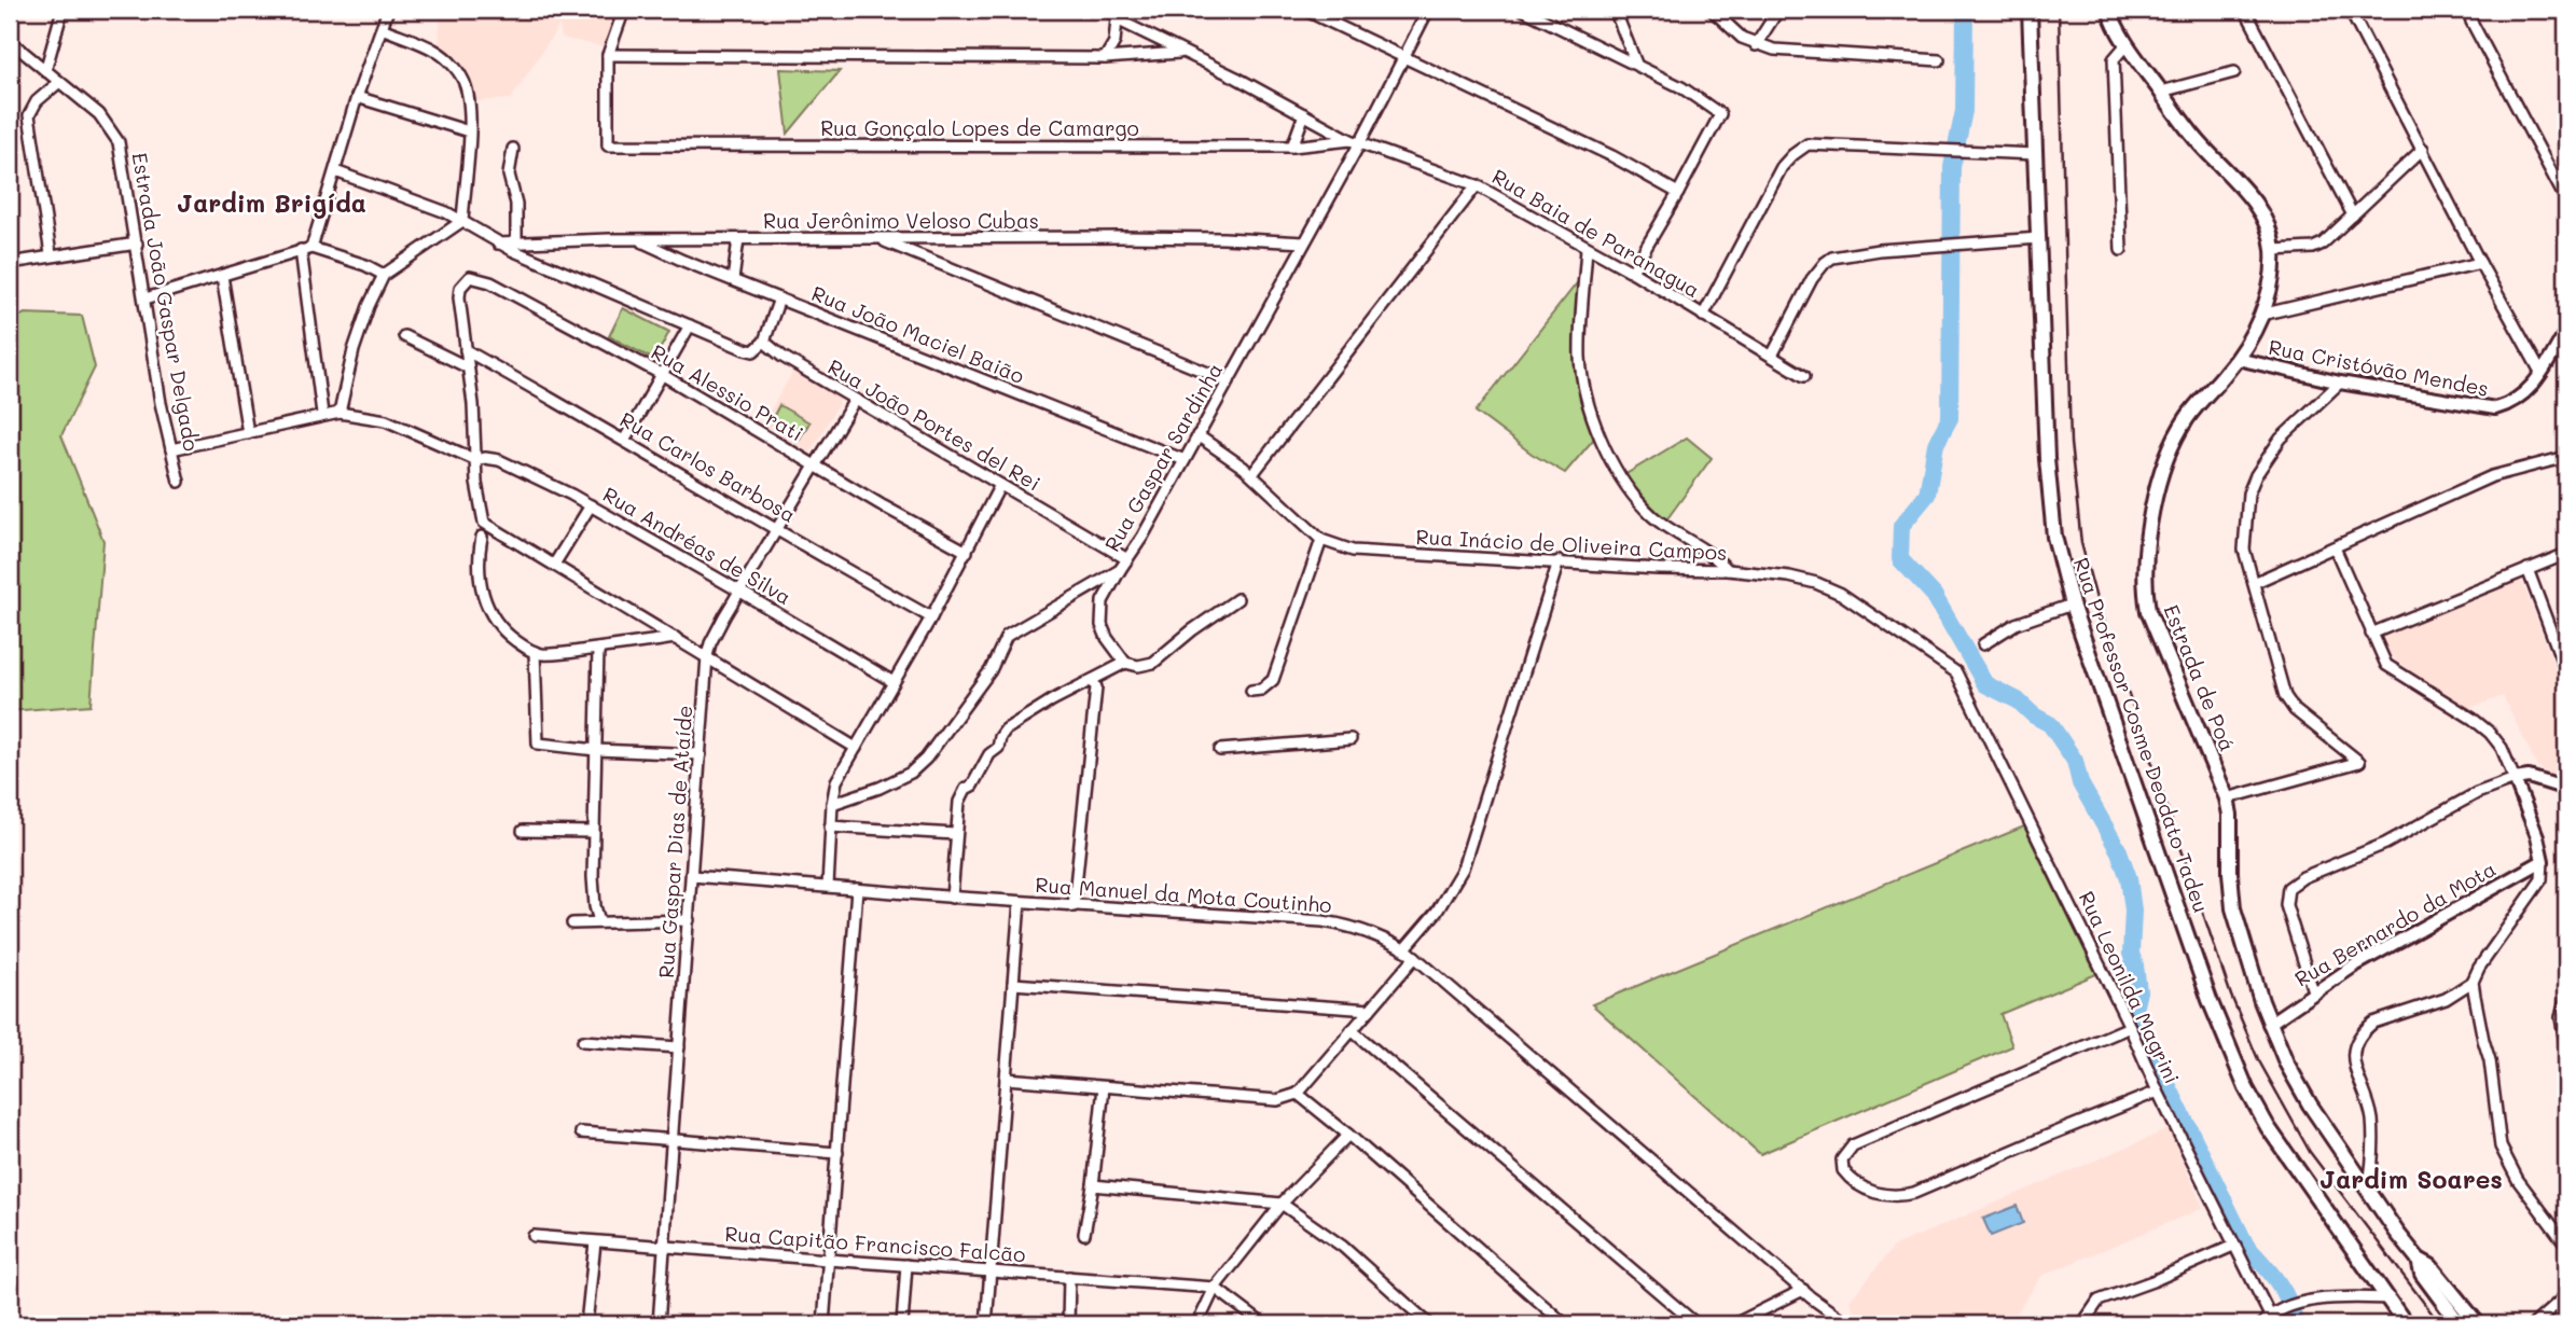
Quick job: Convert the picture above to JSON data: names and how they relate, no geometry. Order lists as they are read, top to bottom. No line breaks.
{"streets":{"main road":["Estrada de Poá","Rua Professor Cosme Deodato Tadeu"],"street":["Rua Gonçalo Lopes de Camargo","Rua Jerônimo Veloso Cubas","Rua Baia de Paranagua","Estrada João Gaspar Delgado","Rua João Maciel Baião","Rua Cristóvão Mendes","Rua Alessio Prati","Rua João Portes del Rei","Rua Gaspar Sardinha","Rua Carlos Barbosa","Rua Inácio de Oliveira Campos","Rua Andréas de Silva","Rua Gaspar Dias de Ataíde","Rua Manuel da Mota Coutinho","Rua Bernardo da Mota","Rua Leonilda Magrini","Rua Capitão Francisco Falcão"]},"crossings":[["Rua Gonçalo Lopes de Camargo","Rua Baia de Paranagua"],["Rua Gonçalo Lopes de Camargo","Rua Gaspar Sardinha"],["Rua Jerônimo Veloso Cubas","Rua João Maciel Baião"],["Rua Jerônimo Veloso Cubas","Rua Gaspar Sardinha"],["Rua Baia de Paranagua","Rua Gaspar Sardinha"],["Estrada João Gaspar Delgado","Rua Andréas de Silva"],["Rua João Maciel Baião","Rua Gaspar Sardinha"],["Rua Cristóvão Mendes","Estrada de Poá"],["Rua Alessio Prati","Rua Carlos Barbosa"],["Rua Alessio Prati","Rua Gaspar Dias de Ataíde"],["Rua João Portes del Rei","Rua Gaspar Sardinha"],["Rua João Portes del Rei","Rua Gaspar Dias de Ataíde"],["Rua Gaspar Sardinha","Rua Inácio de Oliveira Campos"],["Rua Carlos Barbosa","Rua Gaspar Dias de Ataíde"],["Rua Inácio de Oliveira Campos","Rua Leonilda Magrini"],["Rua Andréas de Silva","Rua Gaspar Dias de Ataíde"],["Estrada de Poá","Rua Bernardo da Mota"],["Rua Gaspar Dias de Ataíde","Rua Manuel da Mota Coutinho"],["Rua Gaspar Dias de Ataíde","Rua Capitão Francisco Falcão"]],"districts":["Jardim Brigída","Jardim Soares"]}
